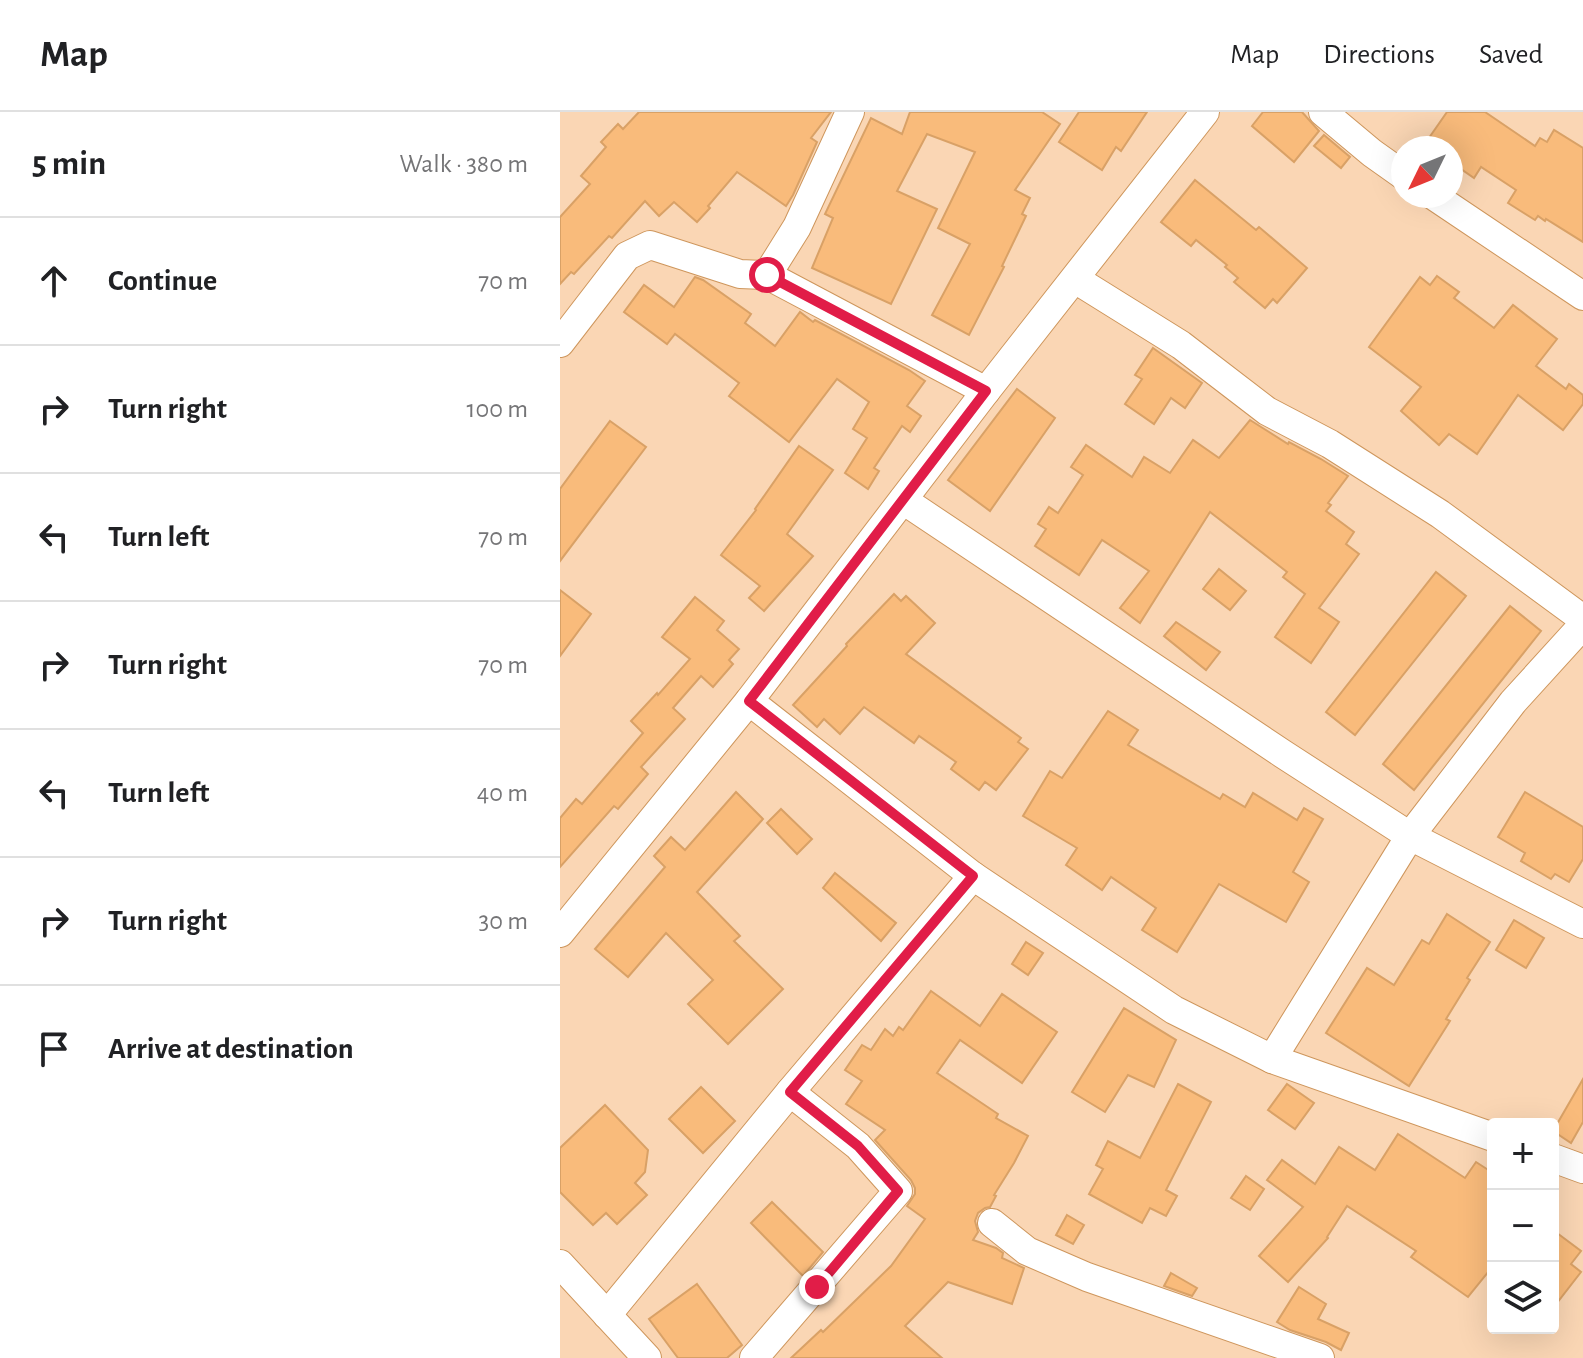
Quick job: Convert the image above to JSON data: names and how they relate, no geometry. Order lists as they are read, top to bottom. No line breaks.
{"north":"bottom left","page":{"header":"Map","nav":["Map","Directions","Saved"],"heading":["5 min","Walk · 380 m"],"list":[["Continue","70 m"],["Turn right","100 m"],["Turn left","70 m"],["Turn right","70 m"],["Turn left","40 m"],["Turn right","30 m"],"Arrive at destination"],"map_buttons":["+","−"]}}
